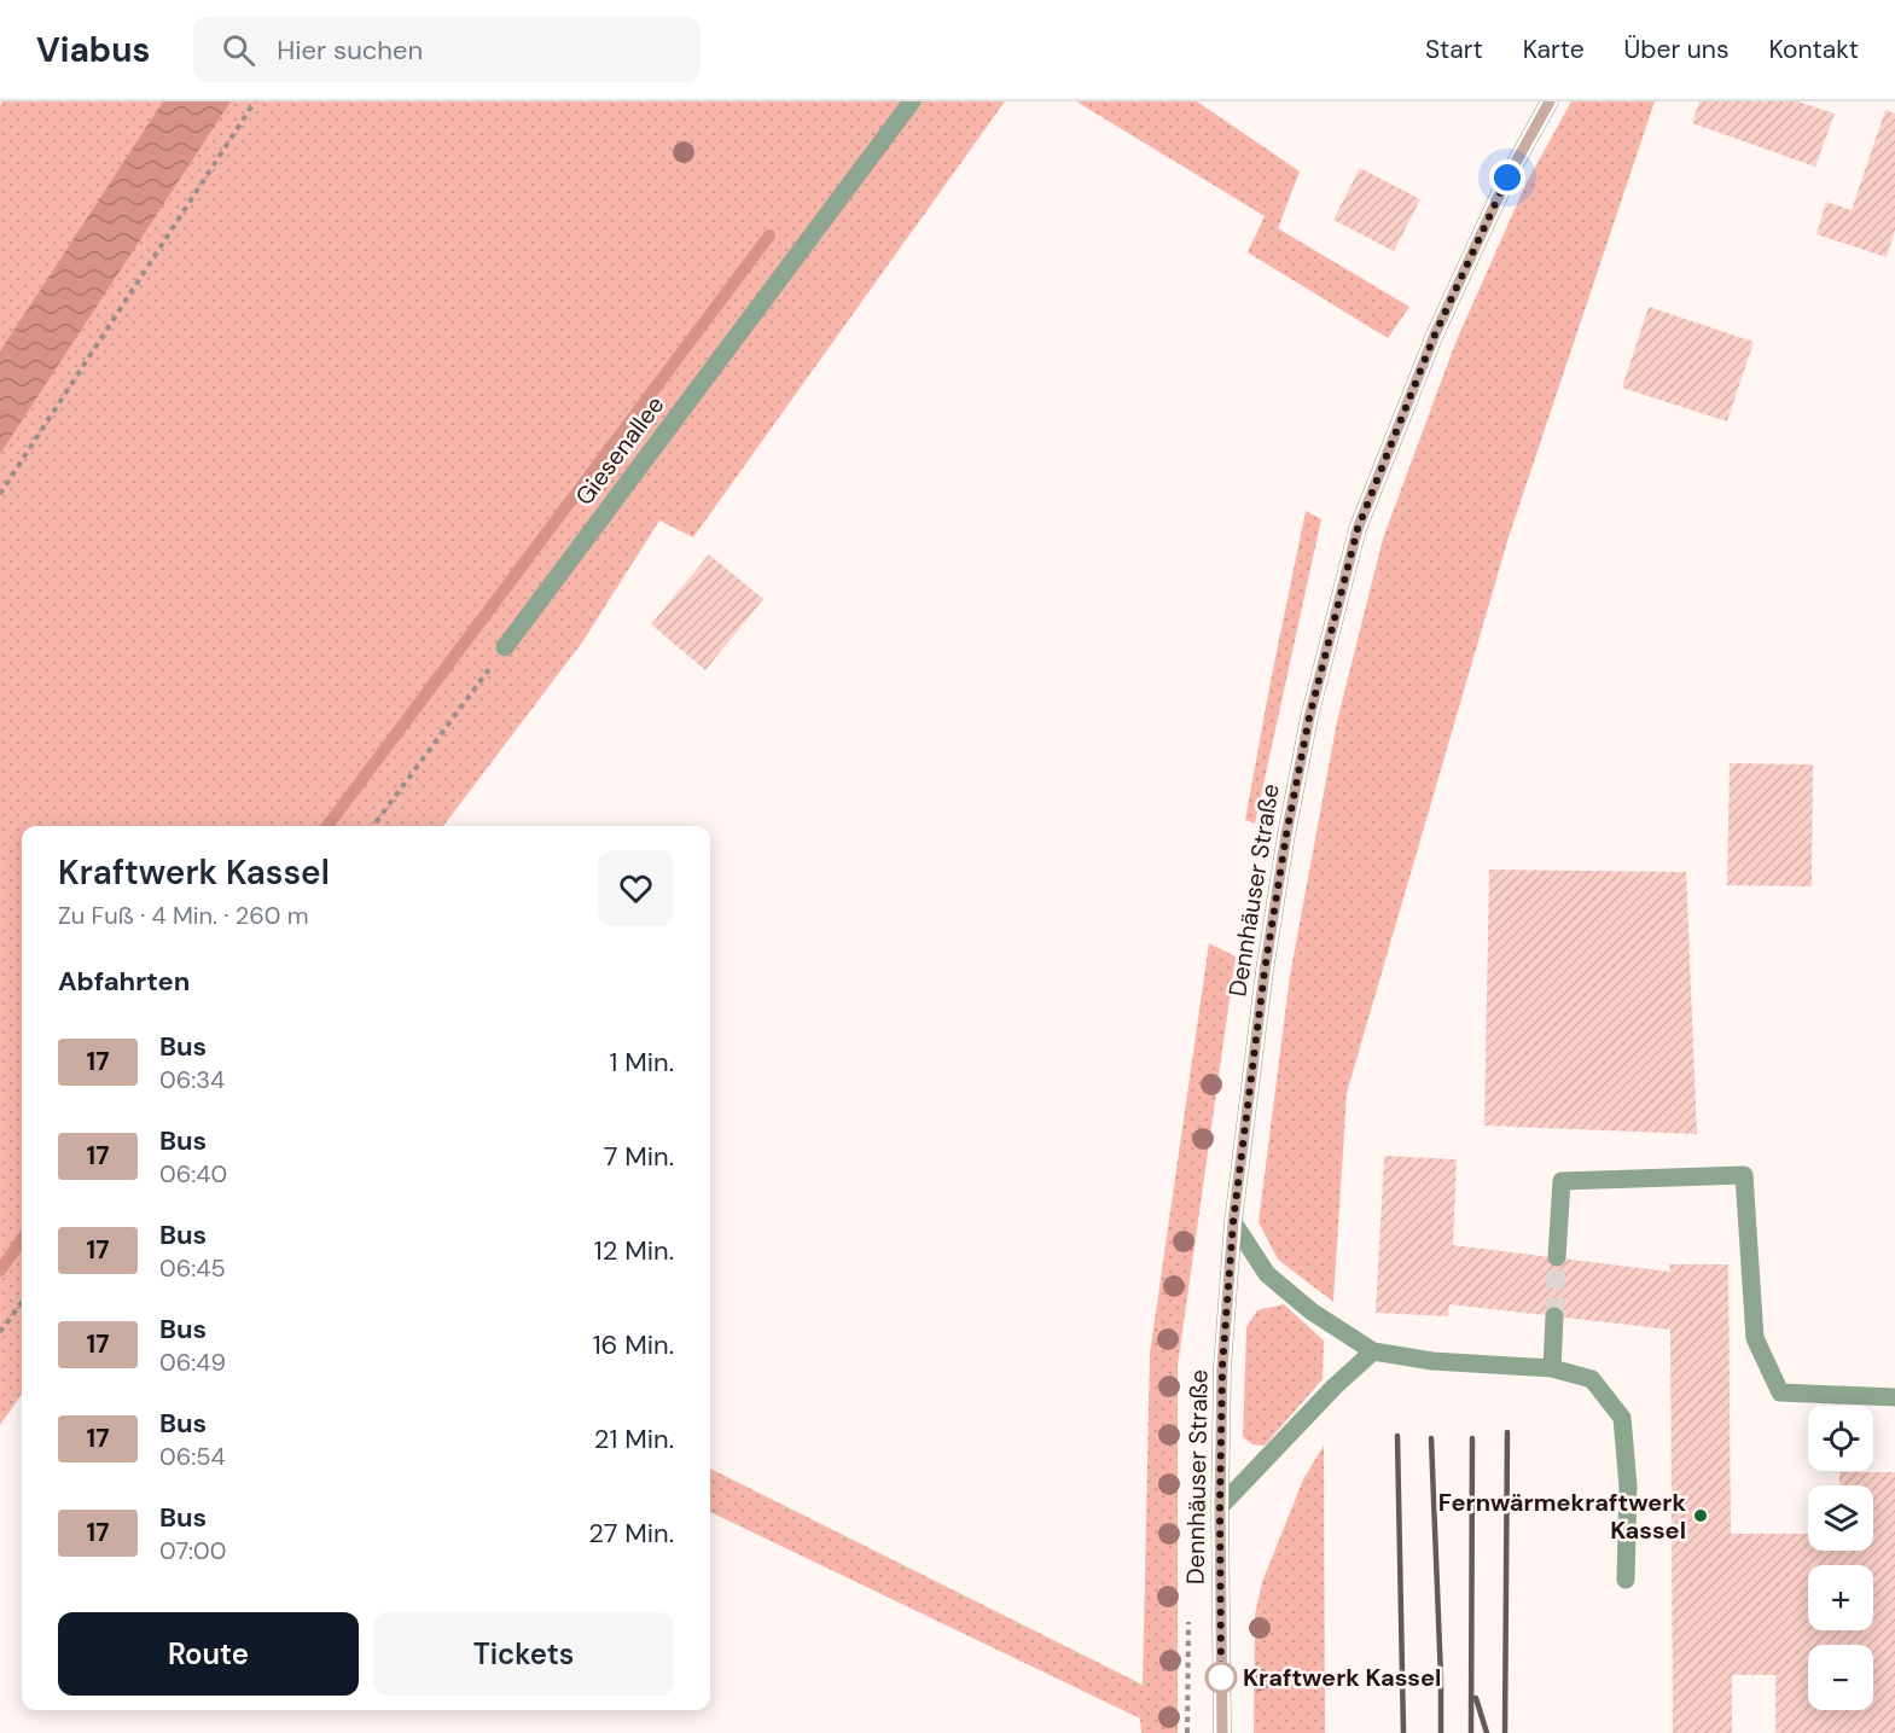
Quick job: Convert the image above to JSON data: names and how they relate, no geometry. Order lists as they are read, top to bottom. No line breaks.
{"streets":{"street":["Giesenallee","Dennhäuser Straße"]},"places":["Fernwärmekraftwerk Kassel","Kraftwerk Kassel"],"lines":["bus line 17"],"page":{"header":"Viabus","search":"Hier suchen","nav":["Start","Karte","Über uns","Kontakt"],"heading":[["Kraftwerk Kassel","Zu Fuß · 4 Min. · 260 m"],"Abfahrten"],"list":[{"mark":"17","name":"Bus","note":"06:34","value":"1 Min."},{"mark":"17","name":"Bus","note":"06:40","value":"7 Min."},{"mark":"17","name":"Bus","note":"06:45","value":"12 Min."},{"mark":"17","name":"Bus","note":"06:49","value":"16 Min."},{"mark":"17","name":"Bus","note":"06:54","value":"21 Min."},{"mark":"17","name":"Bus","note":"07:00","value":"27 Min."}],"map_buttons":["+","−"],"buttons":["Route","Tickets"]}}
